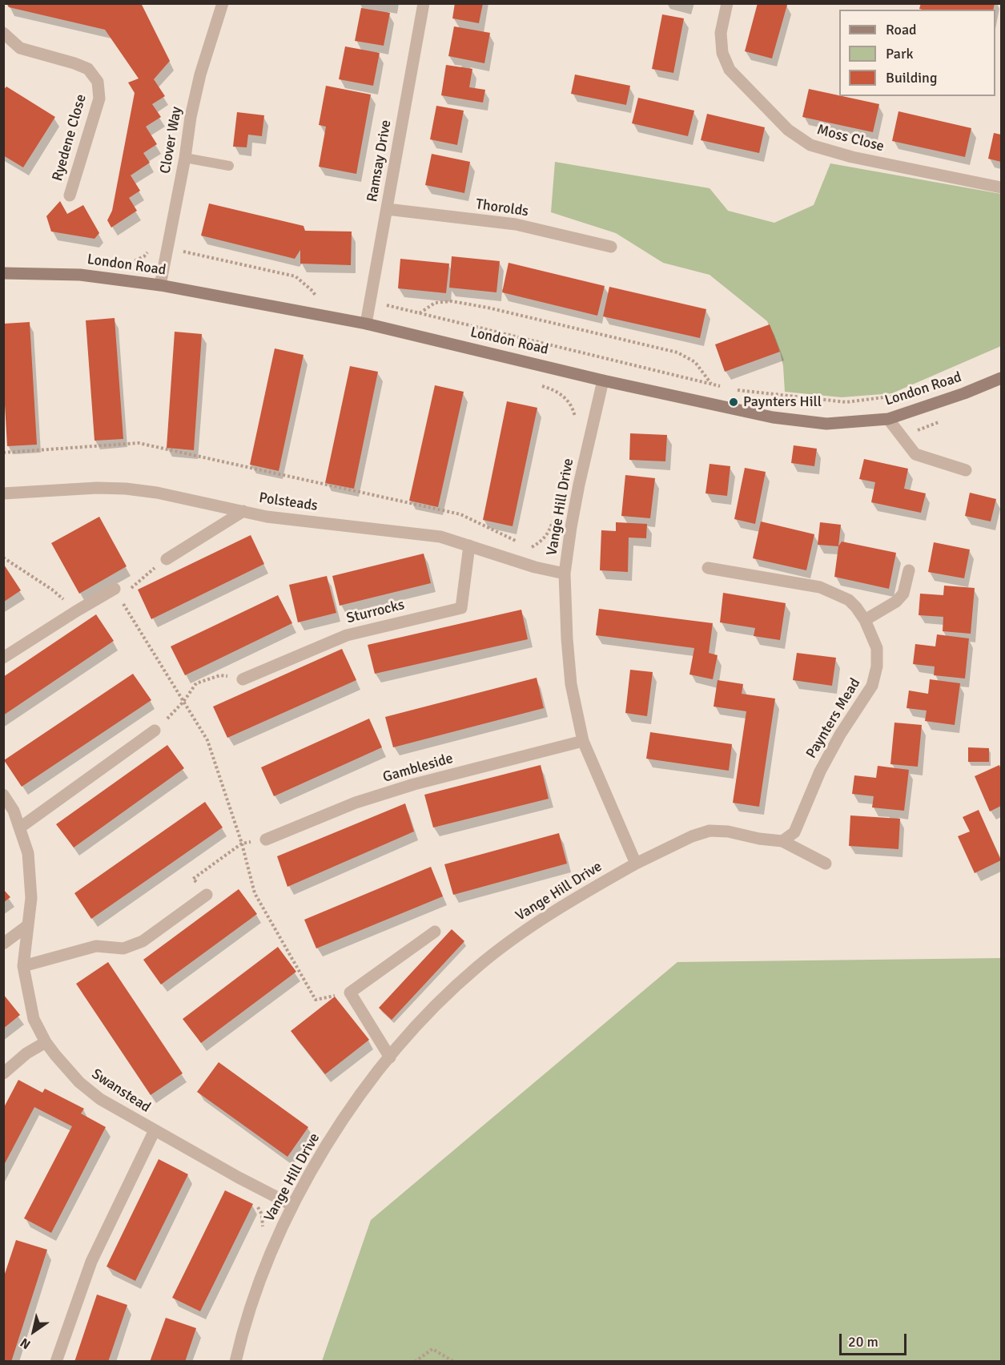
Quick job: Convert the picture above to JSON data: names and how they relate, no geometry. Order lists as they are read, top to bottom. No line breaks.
{"streets":{"main road":["London Road"],"street":["Ryedene Close","Moss Close","Clover Way","Ramsay Drive","Thorolds","Polsteads","Vange Hill Drive","Sturrocks","Paynters Mead","Gambleside","Swanstead"]},"crossings":[["Clover Way","London Road"],["Ramsay Drive","Thorolds"],["Ramsay Drive","London Road"],["London Road","Vange Hill Drive"],["Polsteads","Vange Hill Drive"],["Polsteads","Sturrocks"],["Vange Hill Drive","Gambleside"],["Vange Hill Drive","Swanstead"]],"places":["Paynters Hill"],"legend":["Road","Park","Building"],"scale_bar":"20 m","north":"bottom left"}
